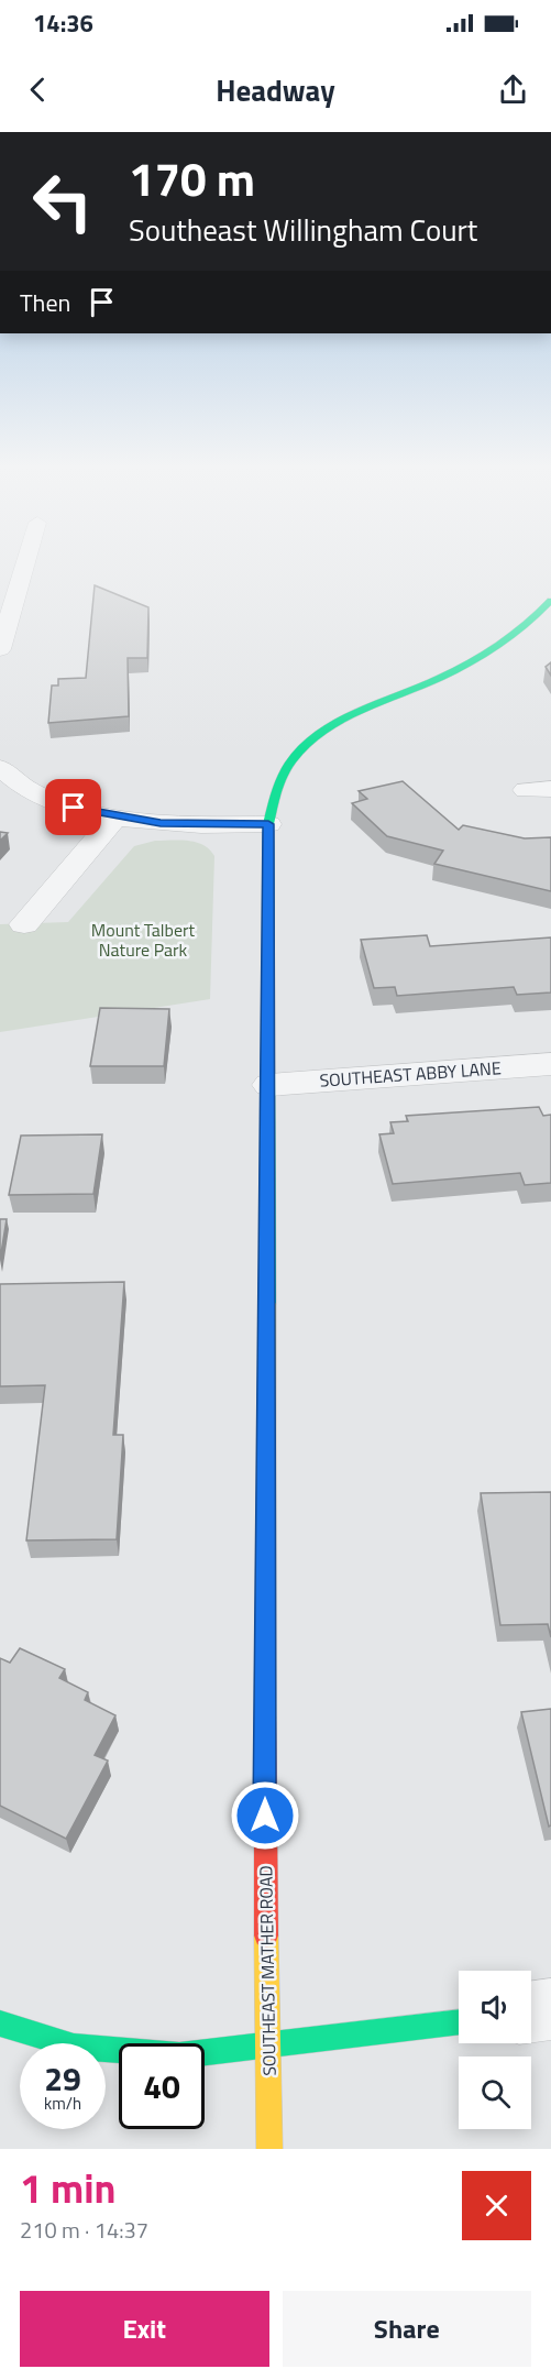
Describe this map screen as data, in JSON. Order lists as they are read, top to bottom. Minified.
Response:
{"streets":{"street":["SOUTHEAST ABBY LANE","SOUTHEAST MATHER ROAD"]},"crossings":[["SOUTHEAST ABBY LANE","SOUTHEAST MATHER ROAD"]],"parks":["Mount Talbert Nature Park"],"page":{"status":"14:36","header":"Headway","turn":["170 m","Southeast Willingham Court"],"then":"Then","speed":"29 km/h","limit":"40","heading":["1 min","210 m · 14:37"],"buttons":["Exit","Share"]}}
